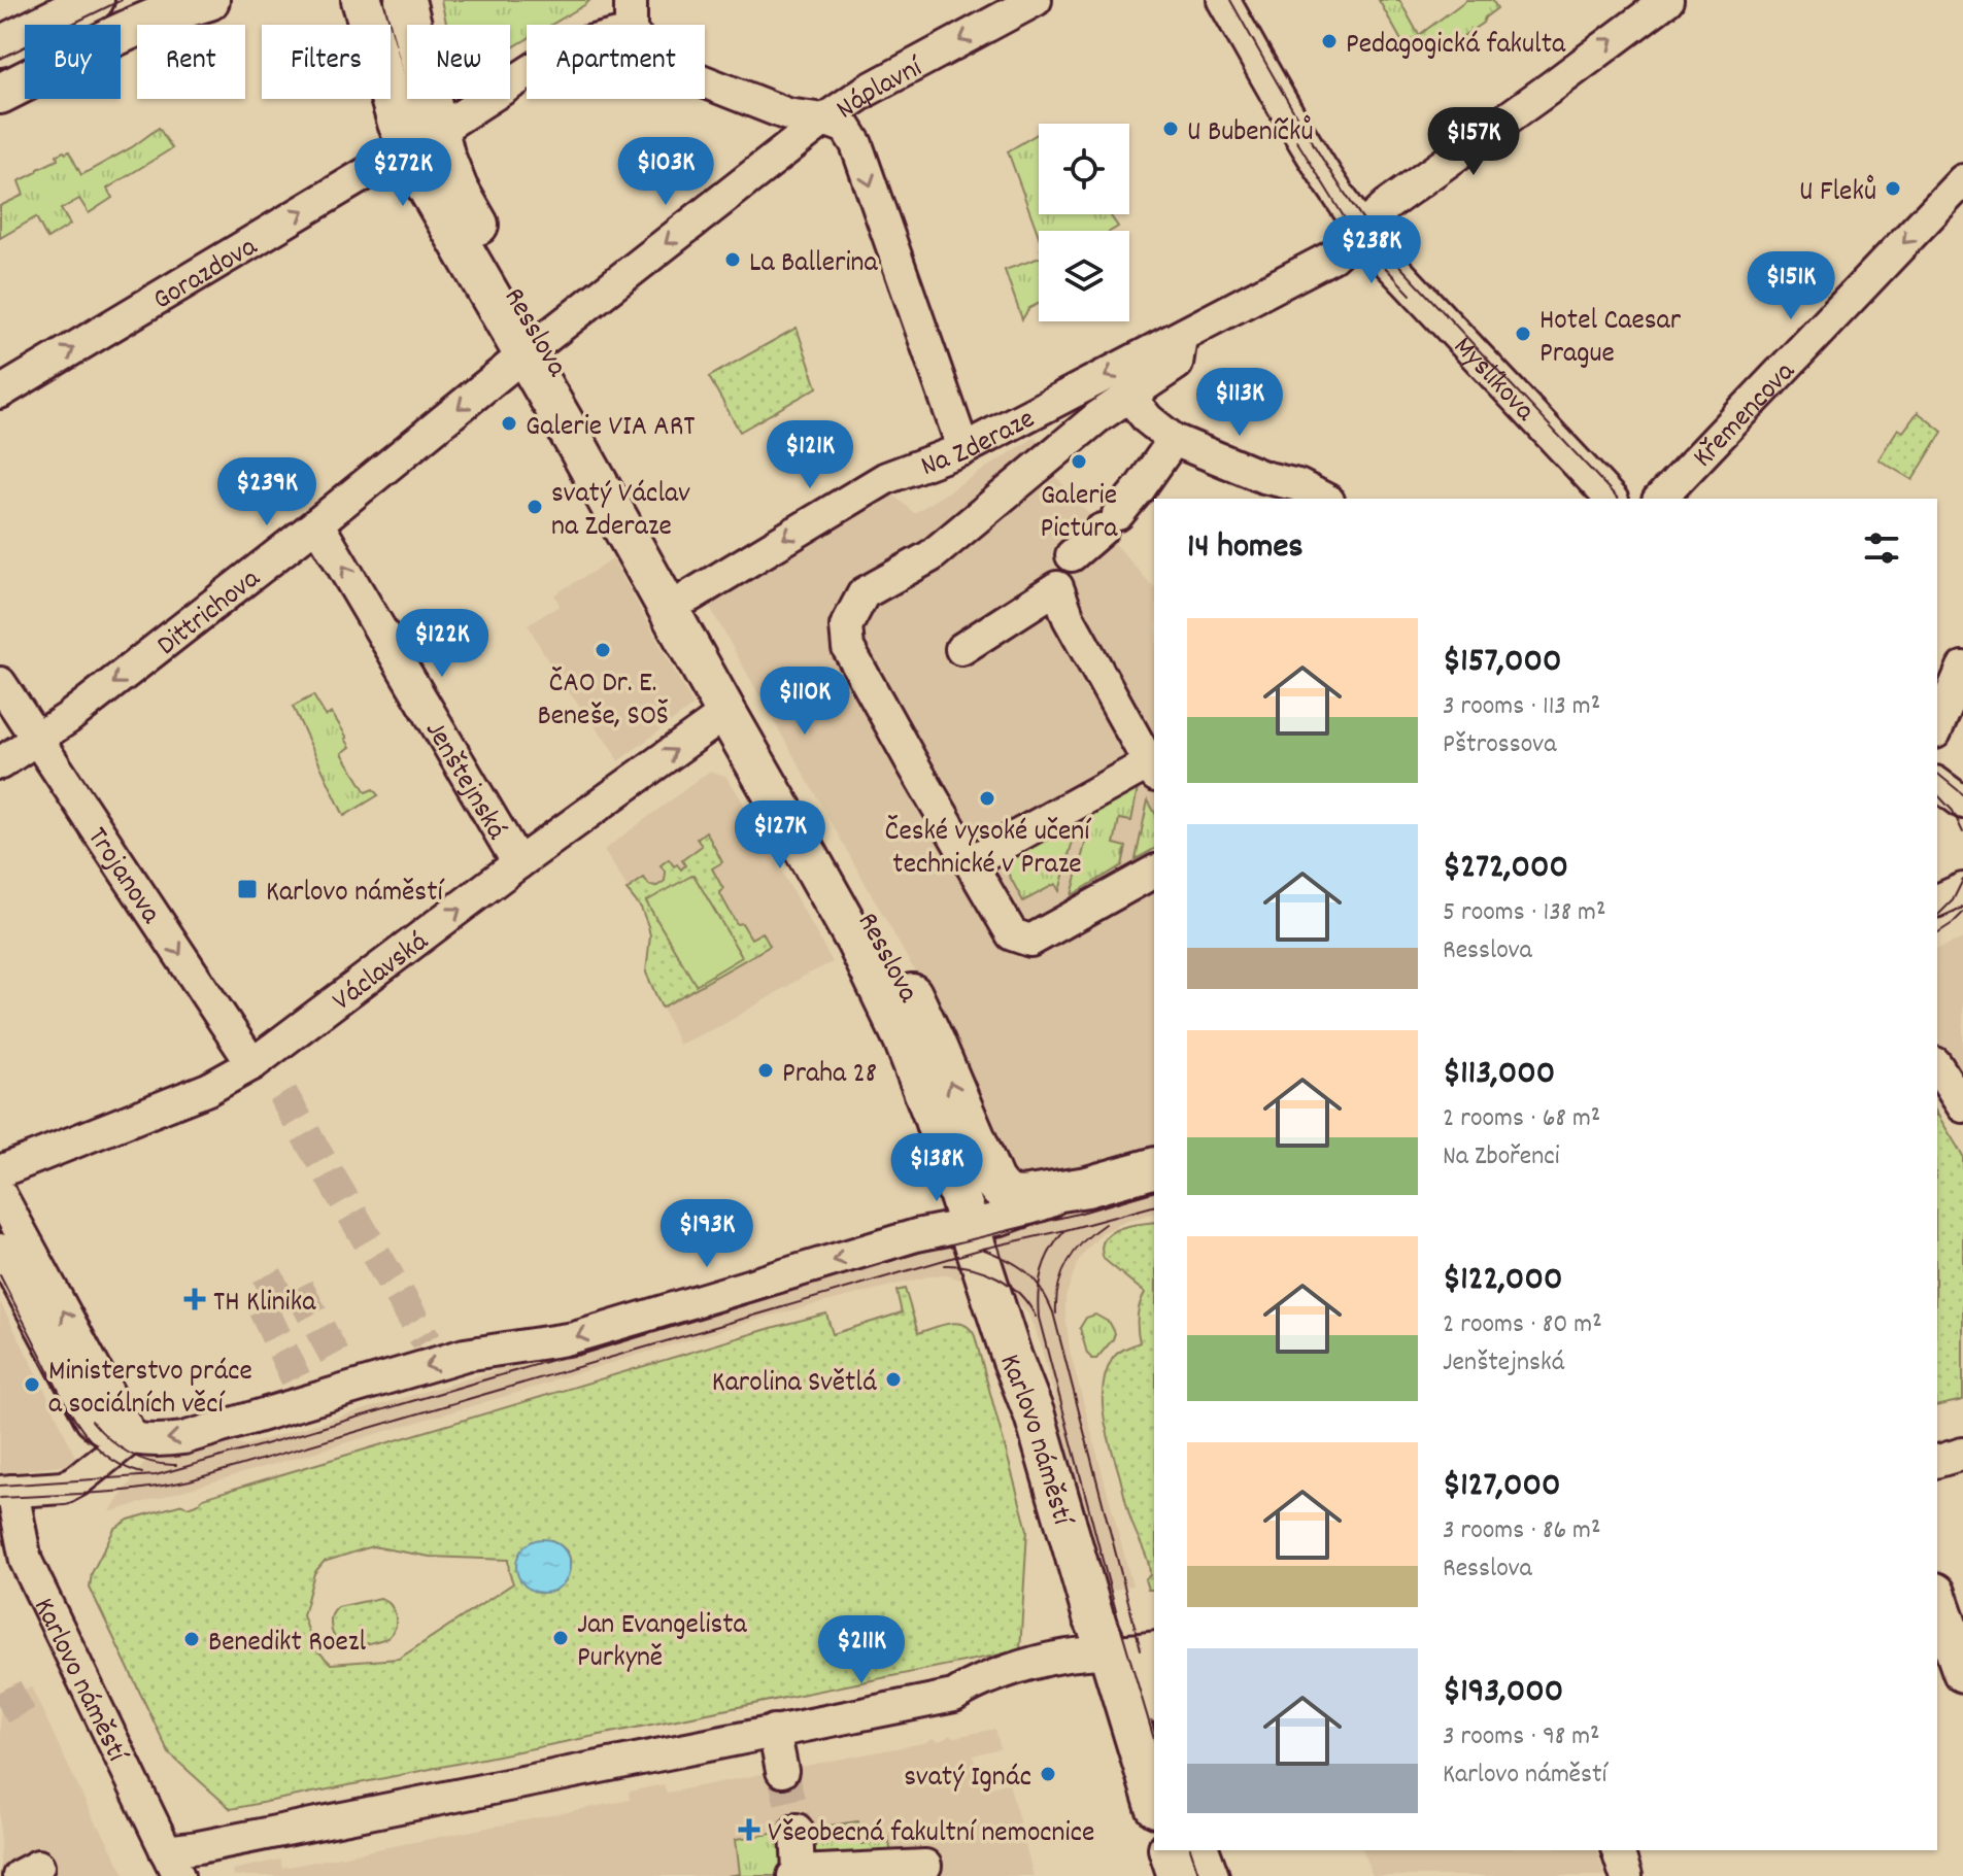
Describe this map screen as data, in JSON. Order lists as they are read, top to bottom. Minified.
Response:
{"streets":{"main road":["Resslova","Karlovo náměstí"],"street":["Náplavní","Gorazdova","Myslíkova","Křemencova","Na Zderaze","Dittrichova","Jenštejnská","Trojanova","Václavská"]},"crossings":[["Náplavní","Dittrichova"],["Gorazdova","Resslova"],["Resslova","Na Zderaze"],["Resslova","Dittrichova"],["Resslova","Václavská"],["Resslova","Karlovo náměstí"],["Myslíkova","Na Zderaze"],["Dittrichova","Jenštejnská"],["Dittrichova","Trojanova"],["Jenštejnská","Václavská"],["Trojanova","Václavská"]],"one_way":["Náplavní","Gorazdova","Křemencova","Dittrichova","Jenštejnská","Trojanova","Václavská"],"places":{"other":["Pedagogická fakulta","U Bubeníčků","U Fleků","La Ballerina","Hotel Caesar Prague","Galerie VIA ART","Galerie Pictura","svatý Václav na Zderaze","ČAO Dr. E. Beneše, SOŠ","České vysoké učení technické v Praze","Praha 28","Karolina Světlá","Ministerstvo práce a sociálních věcí","Jan Evangelista Purkyně","Benedikt Roezl","svatý Ignác"],"transit":["Karlovo náměstí"],"health":["TH Klinika","Všeobecná fakultní nemocnice"]},"page":{"chip":["Buy","Rent","Filters","New","Apartment"],"price":["$157K","$103K","$272K","$238K","$151K","$113K","$121K","$239K","$122K","$110K","$127K","$138K","$193K","$211K"],"heading":"14 homes","list":[{"name":"$157,000","note":"3 rooms · 113 m² · Pštrossova"},{"name":"$272,000","note":"5 rooms · 138 m² · Resslova"},{"name":"$113,000","note":"2 rooms · 68 m² · Na Zbořenci"},{"name":"$122,000","note":"2 rooms · 80 m² · Jenštejnská"},{"name":"$127,000","note":"3 rooms · 86 m² · Resslova"},{"name":"$193,000","note":"3 rooms · 98 m² · Karlovo náměstí"}]}}
